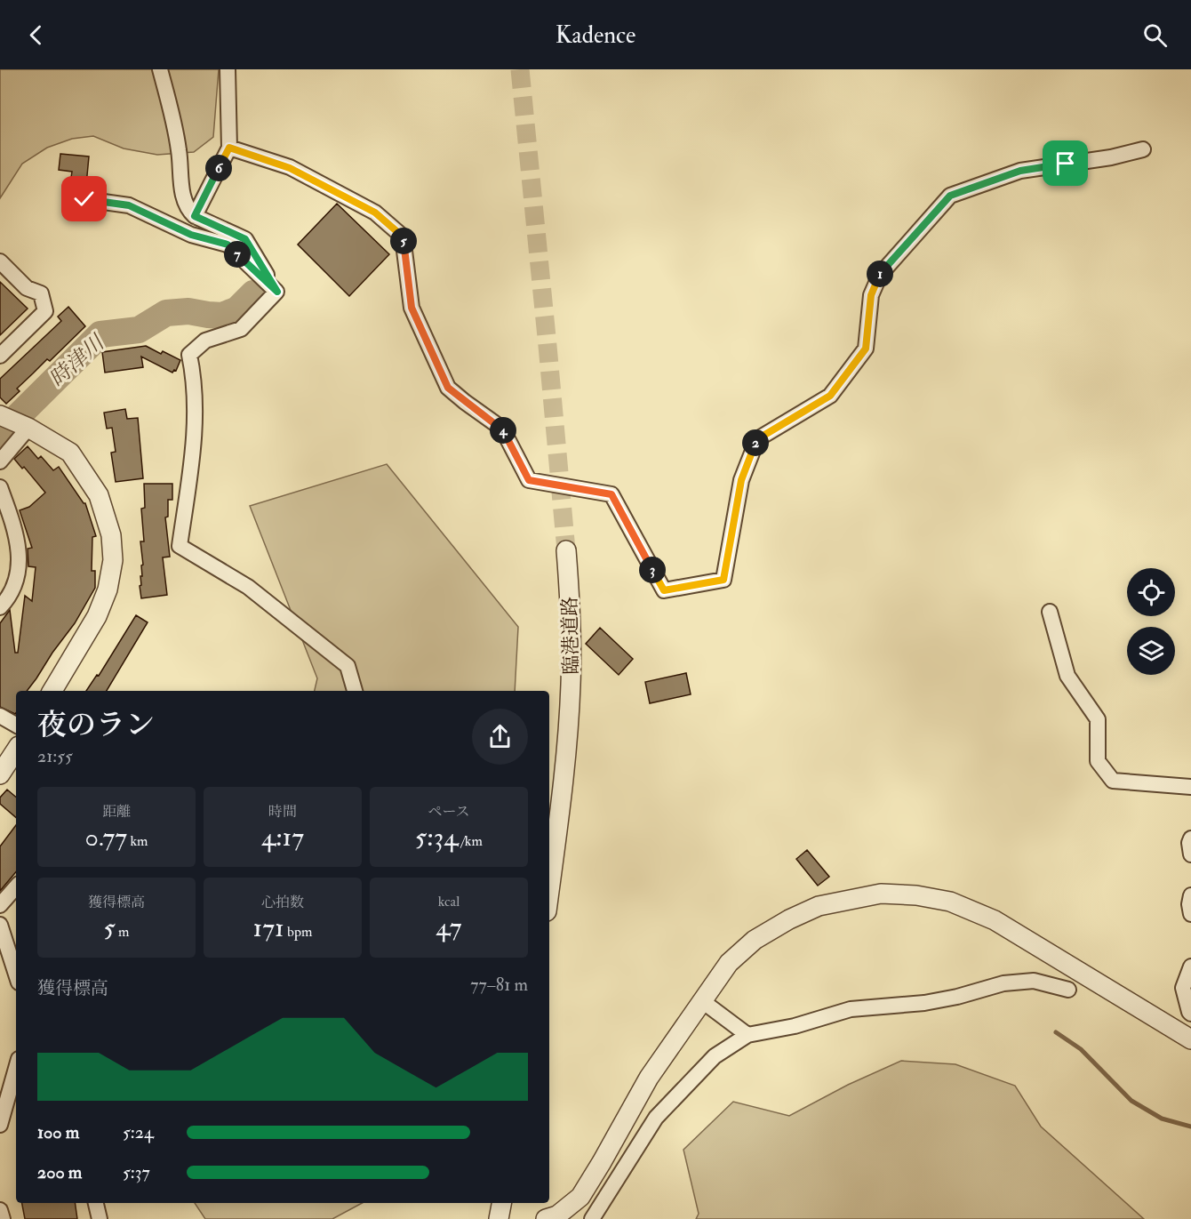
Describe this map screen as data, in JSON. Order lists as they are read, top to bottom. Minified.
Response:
{"streets":{"street":["臨港道路"]},"water":["時津川"],"page":{"header":"Kadence","pins":["6","5","7","1","4","2","3"],"heading":["夜のラン","21:55"],"stats":[["距離","0.77 km"],["時間","4:17"],["ペース","5:34 /km"],["獲得標高","5 m"],["心拍数","171 bpm"],["kcal","47"]],"chart":["獲得標高","77–81 m"],"list":[{"name":"100 m","note":"5:24"},{"name":"200 m","note":"5:37"}]}}
